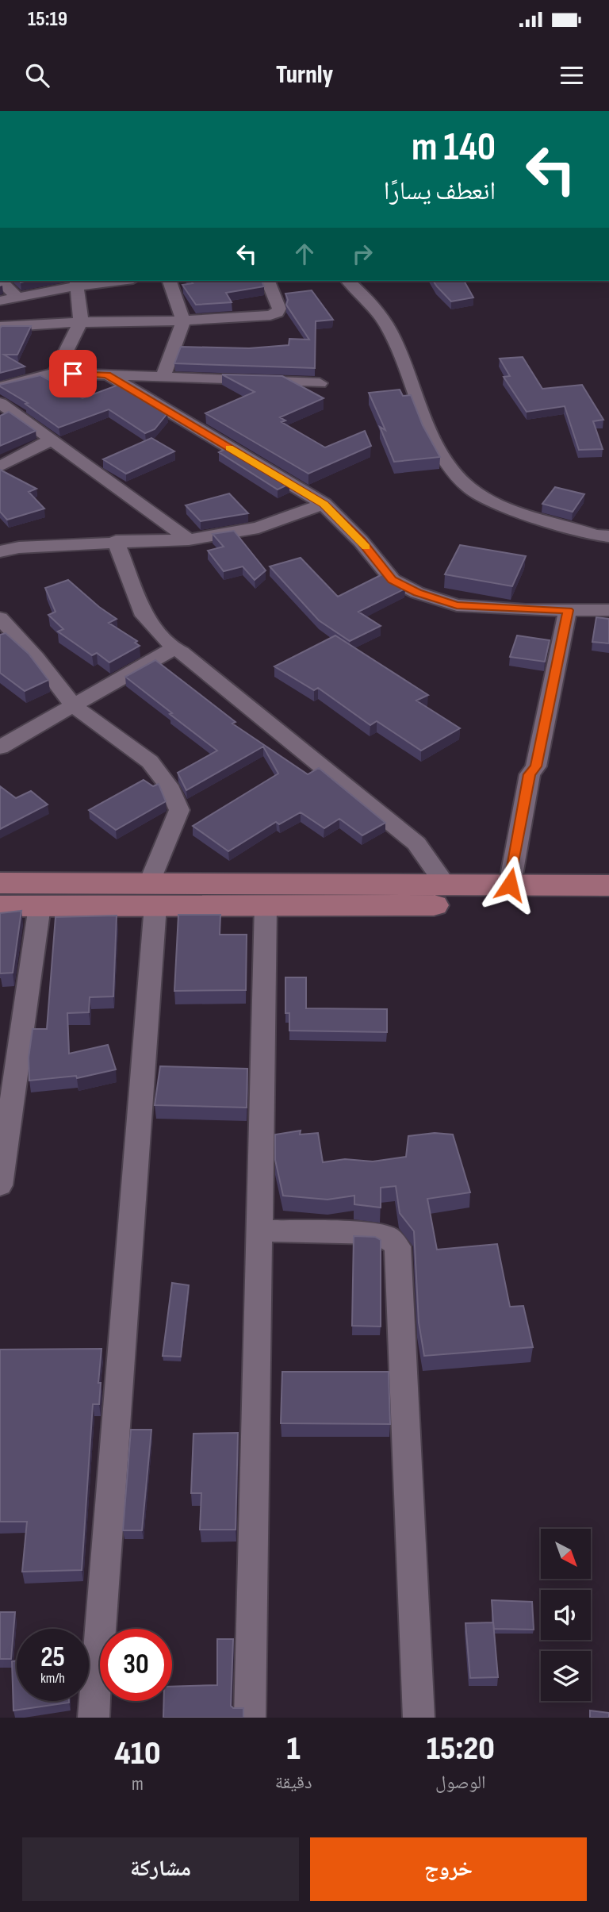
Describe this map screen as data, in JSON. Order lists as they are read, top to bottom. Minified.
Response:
{"north":"bottom right","page":{"status":"15:19","header":"Turnly","turn":["140 m","انعطف يسارًا"],"speed":"25 km/h","limit":"30","eta":["15:20","الوصول","1","دقيقة","410","m"],"buttons":["خروج","مشاركة"]}}
